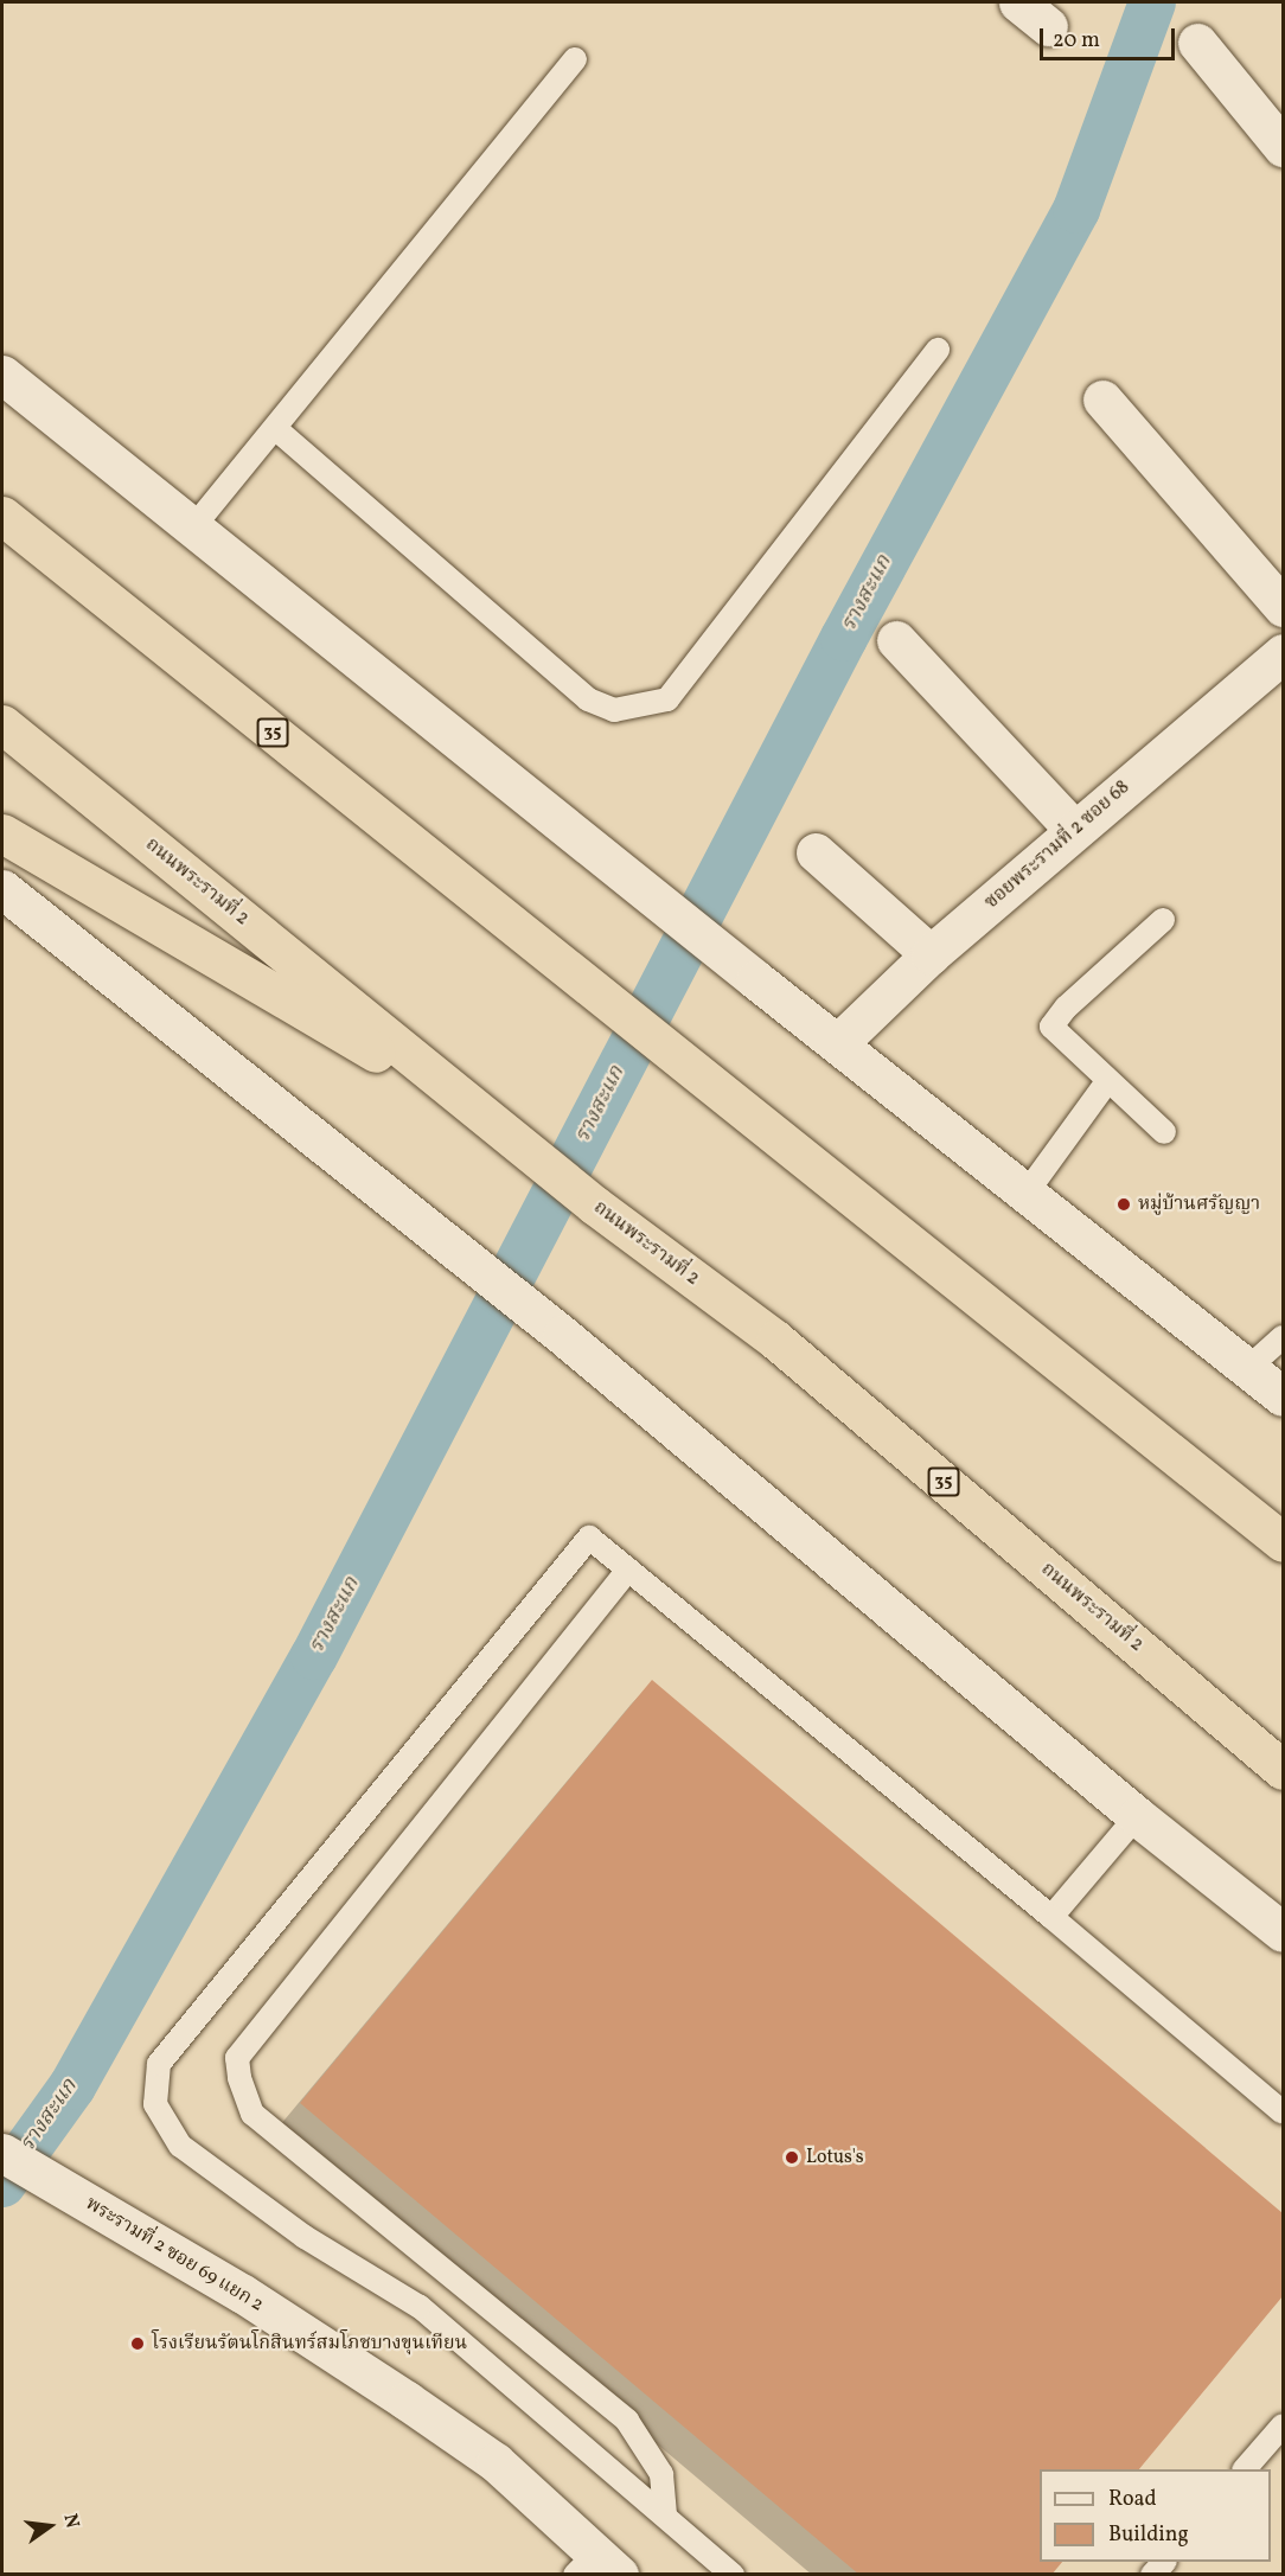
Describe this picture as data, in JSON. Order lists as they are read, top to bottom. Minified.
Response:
{"streets":{"highway":["35","ถนนพระรามที่ 2"],"main road":["ซอยพระรามที่ 2 ซอย 68","พระรามที่ 2 ซอย 69 แยก 2"]},"water":["รางสะแก"],"places":["หมู่บ้านศรัญญา","Lotus's","โรงเรียนรัตนโกสินทร์สมโภชบางขุนเทียน"],"legend":["Road","Building"],"scale_bar":"20 m","north":"right"}
